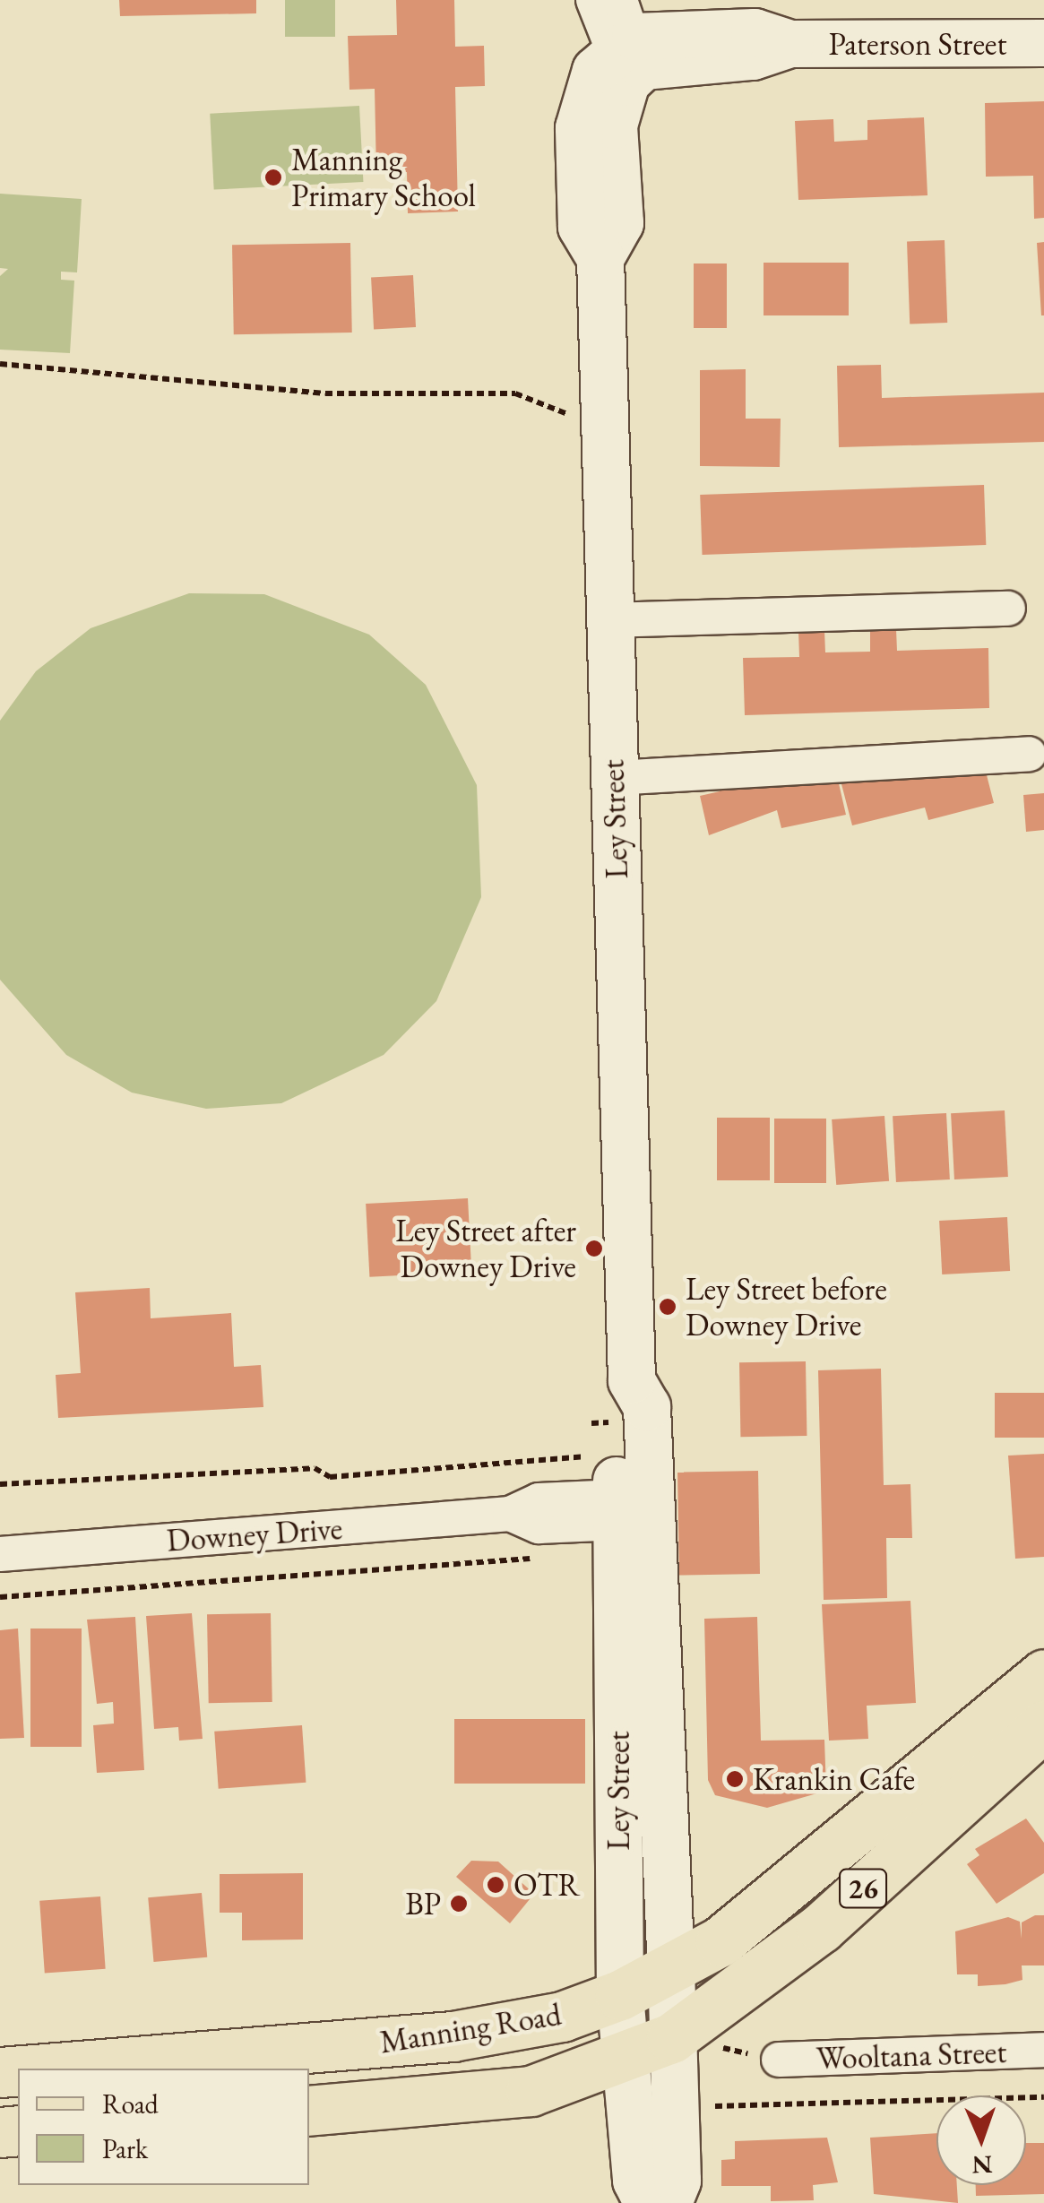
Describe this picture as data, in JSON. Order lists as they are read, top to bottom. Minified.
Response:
{"streets":{"main road":["26","Manning Road"],"street":["Paterson Street","Ley Street","Downey Drive","Wooltana Street"]},"crossings":[["Paterson Street","Ley Street"],["Ley Street","Downey Drive"],["Ley Street","Manning Road"]],"places":["Manning Primary School","Ley Street after Downey Drive","Ley Street before Downey Drive","Krankin Cafe","OTR","BP"],"legend":["Road","Park"],"north":"bottom"}
